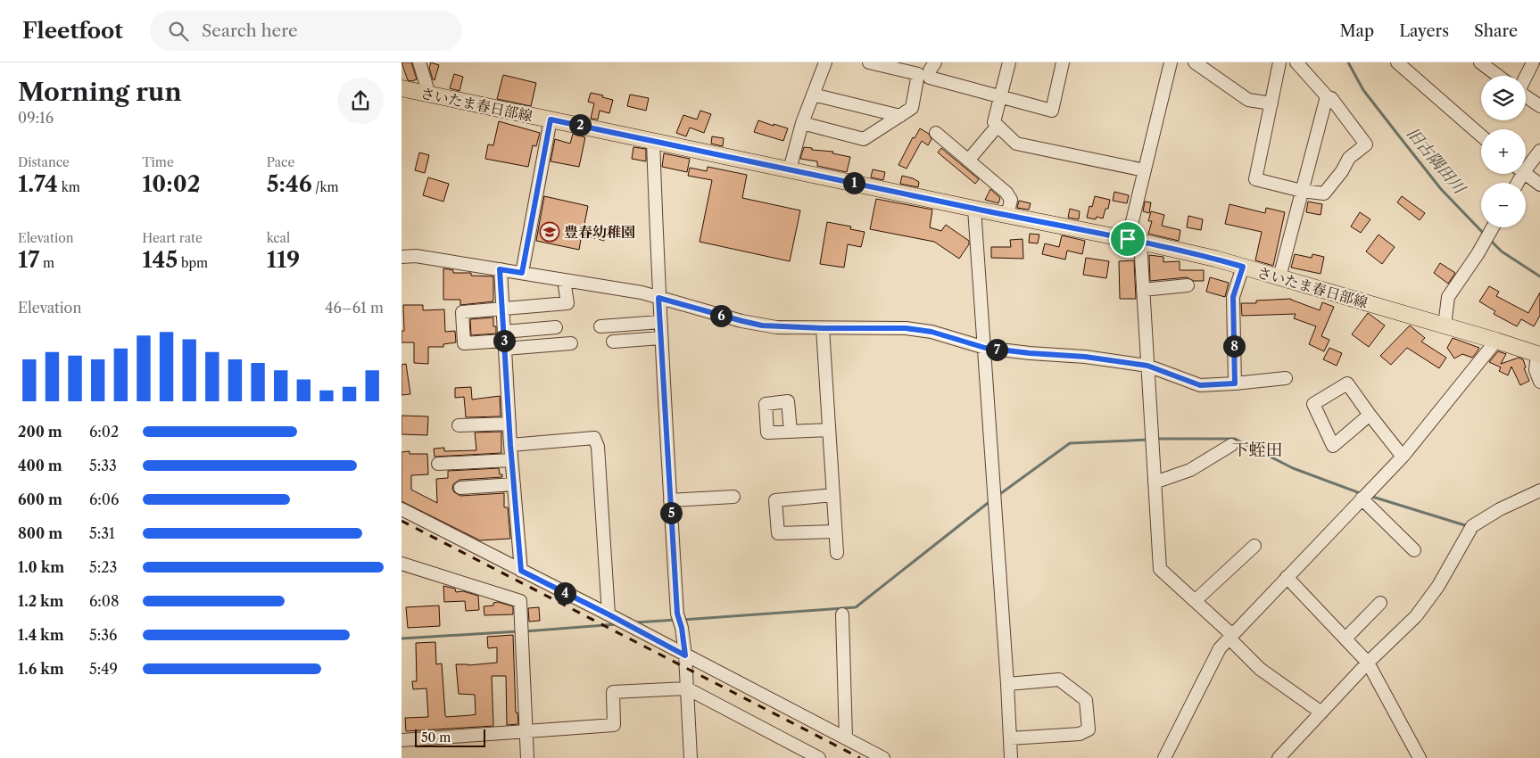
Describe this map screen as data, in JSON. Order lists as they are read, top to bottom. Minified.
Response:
{"streets":{"main road":["さいたま春日部線"]},"districts":["下蛭田"],"water":["旧古隅田川"],"places":{"school or university":["豊春幼稚園"]},"scale_bar":"50 m","page":{"header":"Fleetfoot","search":"Search here","nav":["Map","Layers","Share"],"heading":["Morning run","09:16"],"map_buttons":["+","−"],"pins":["2","1","6","3","8","7","5","4"],"stats":[["Distance","1.74 km"],["Time","10:02"],["Pace","5:46 /km"],["Elevation","17 m"],["Heart rate","145 bpm"],["kcal","119"]],"chart":["Elevation","46–61 m"],"list":[{"name":"200 m","note":"6:02"},{"name":"400 m","note":"5:33"},{"name":"600 m","note":"6:06"},{"name":"800 m","note":"5:31"},{"name":"1.0 km","note":"5:23"},{"name":"1.2 km","note":"6:08"},{"name":"1.4 km","note":"5:36"},{"name":"1.6 km","note":"5:49"}],"scale":"50 m"}}
